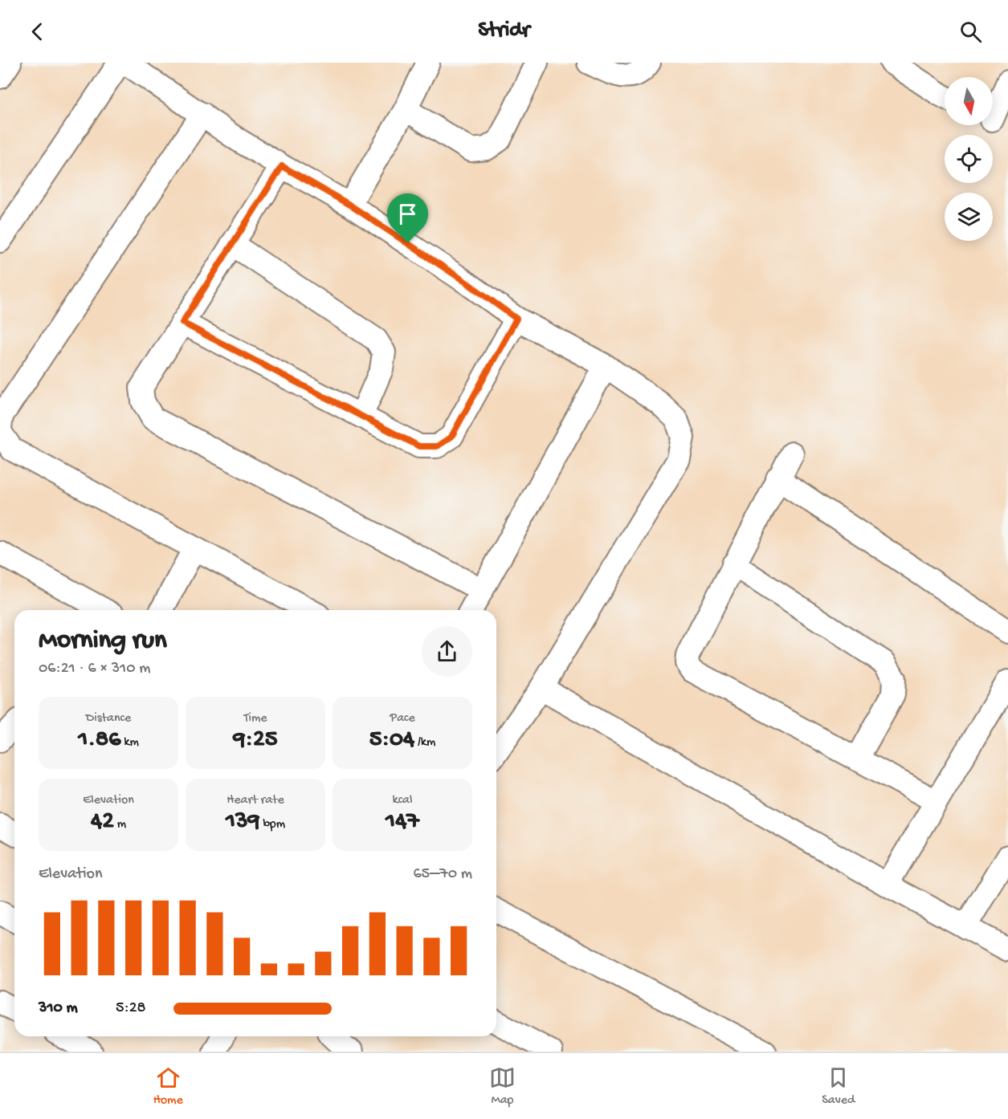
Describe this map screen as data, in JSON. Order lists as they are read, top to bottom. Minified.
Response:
{"north":"bottom","page":{"header":"Stridr","heading":["Morning run","06:21 · 6 × 310 m"],"stats":[["Distance","1.86 km"],["Time","9:25"],["Pace","5:04 /km"],["Elevation","42 m"],["Heart rate","139 bpm"],["kcal","147"]],"chart":["Elevation","65–70 m"],"list":[{"name":"310 m","note":"5:28"}],"tabs":["Home","Map","Saved"]}}
